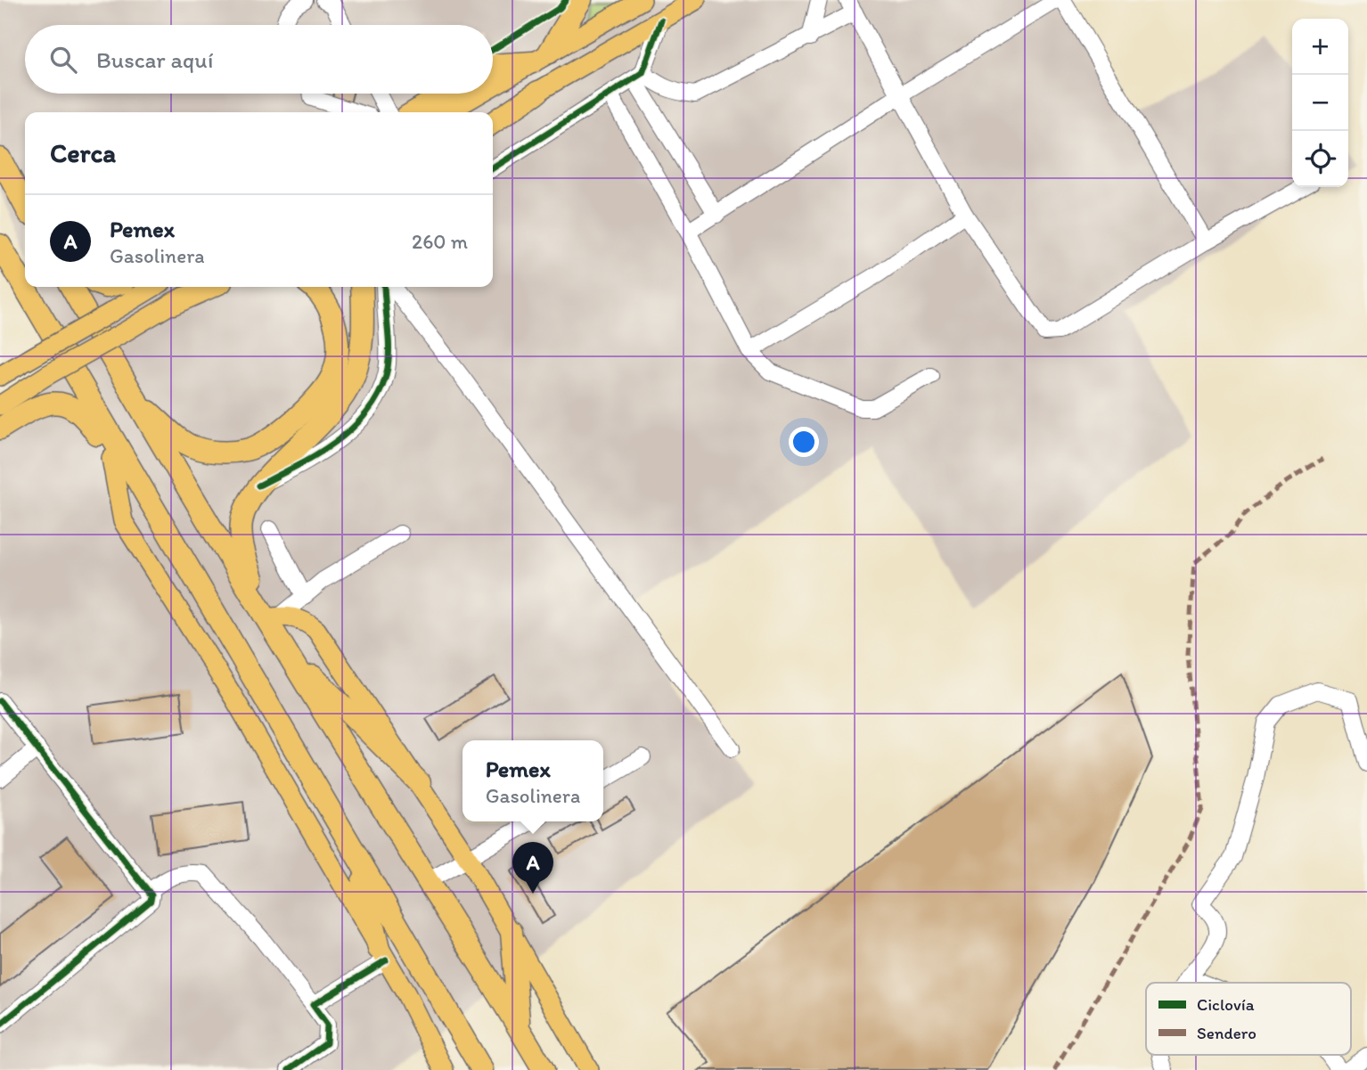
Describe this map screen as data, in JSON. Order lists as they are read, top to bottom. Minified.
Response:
{"legend":["Ciclovía","Sendero"],"page":{"map_buttons":["+","−"],"search":"Buscar aquí","heading":"Cerca","list":[{"mark":"A","name":"Pemex","note":"Gasolinera","value":"260 m"}],"popup":["Pemex","Gasolinera"],"pins":"A"}}
